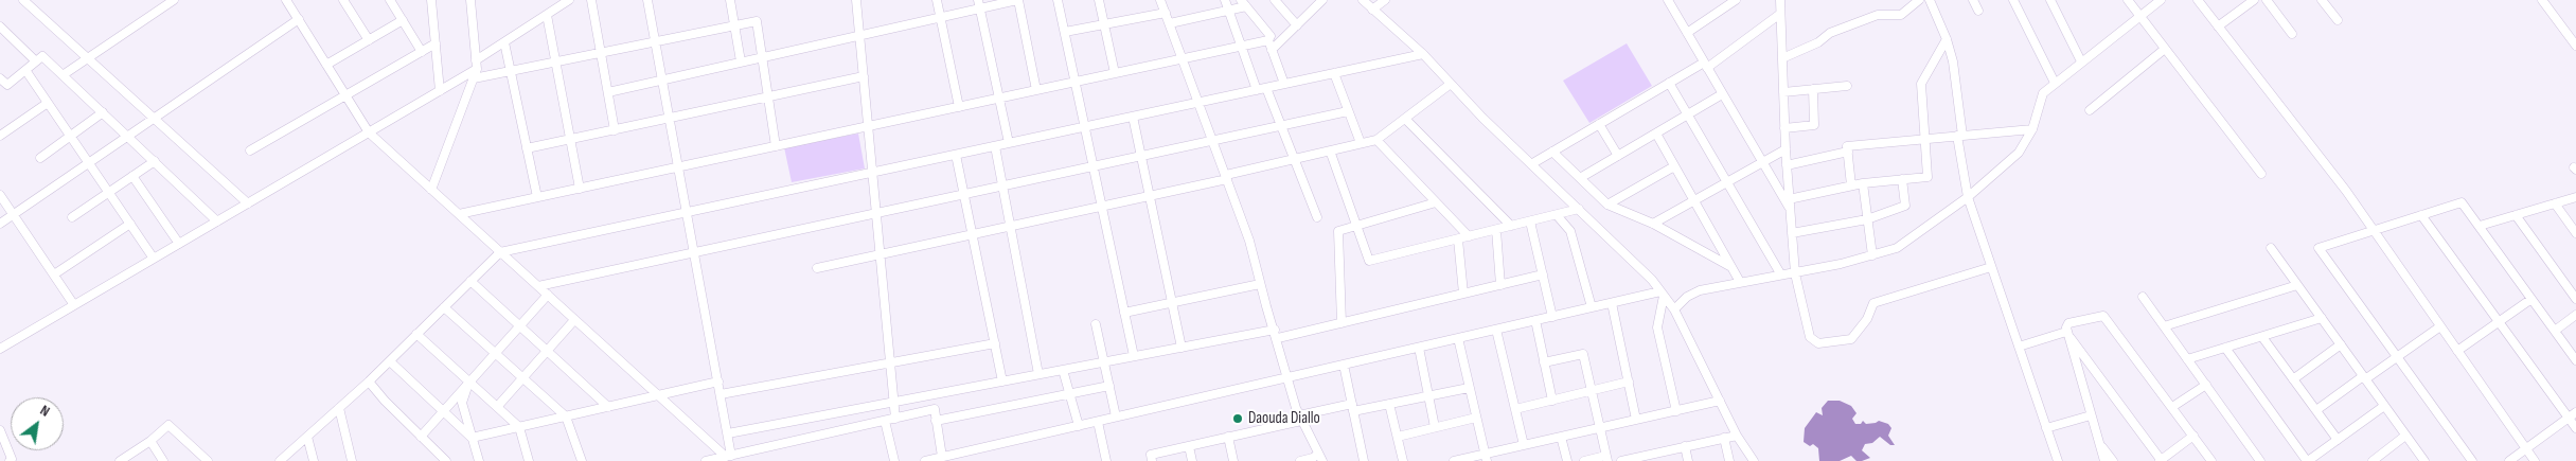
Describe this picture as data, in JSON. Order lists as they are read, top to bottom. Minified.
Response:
{"places":["Daouda Diallo"],"north":"top right"}
